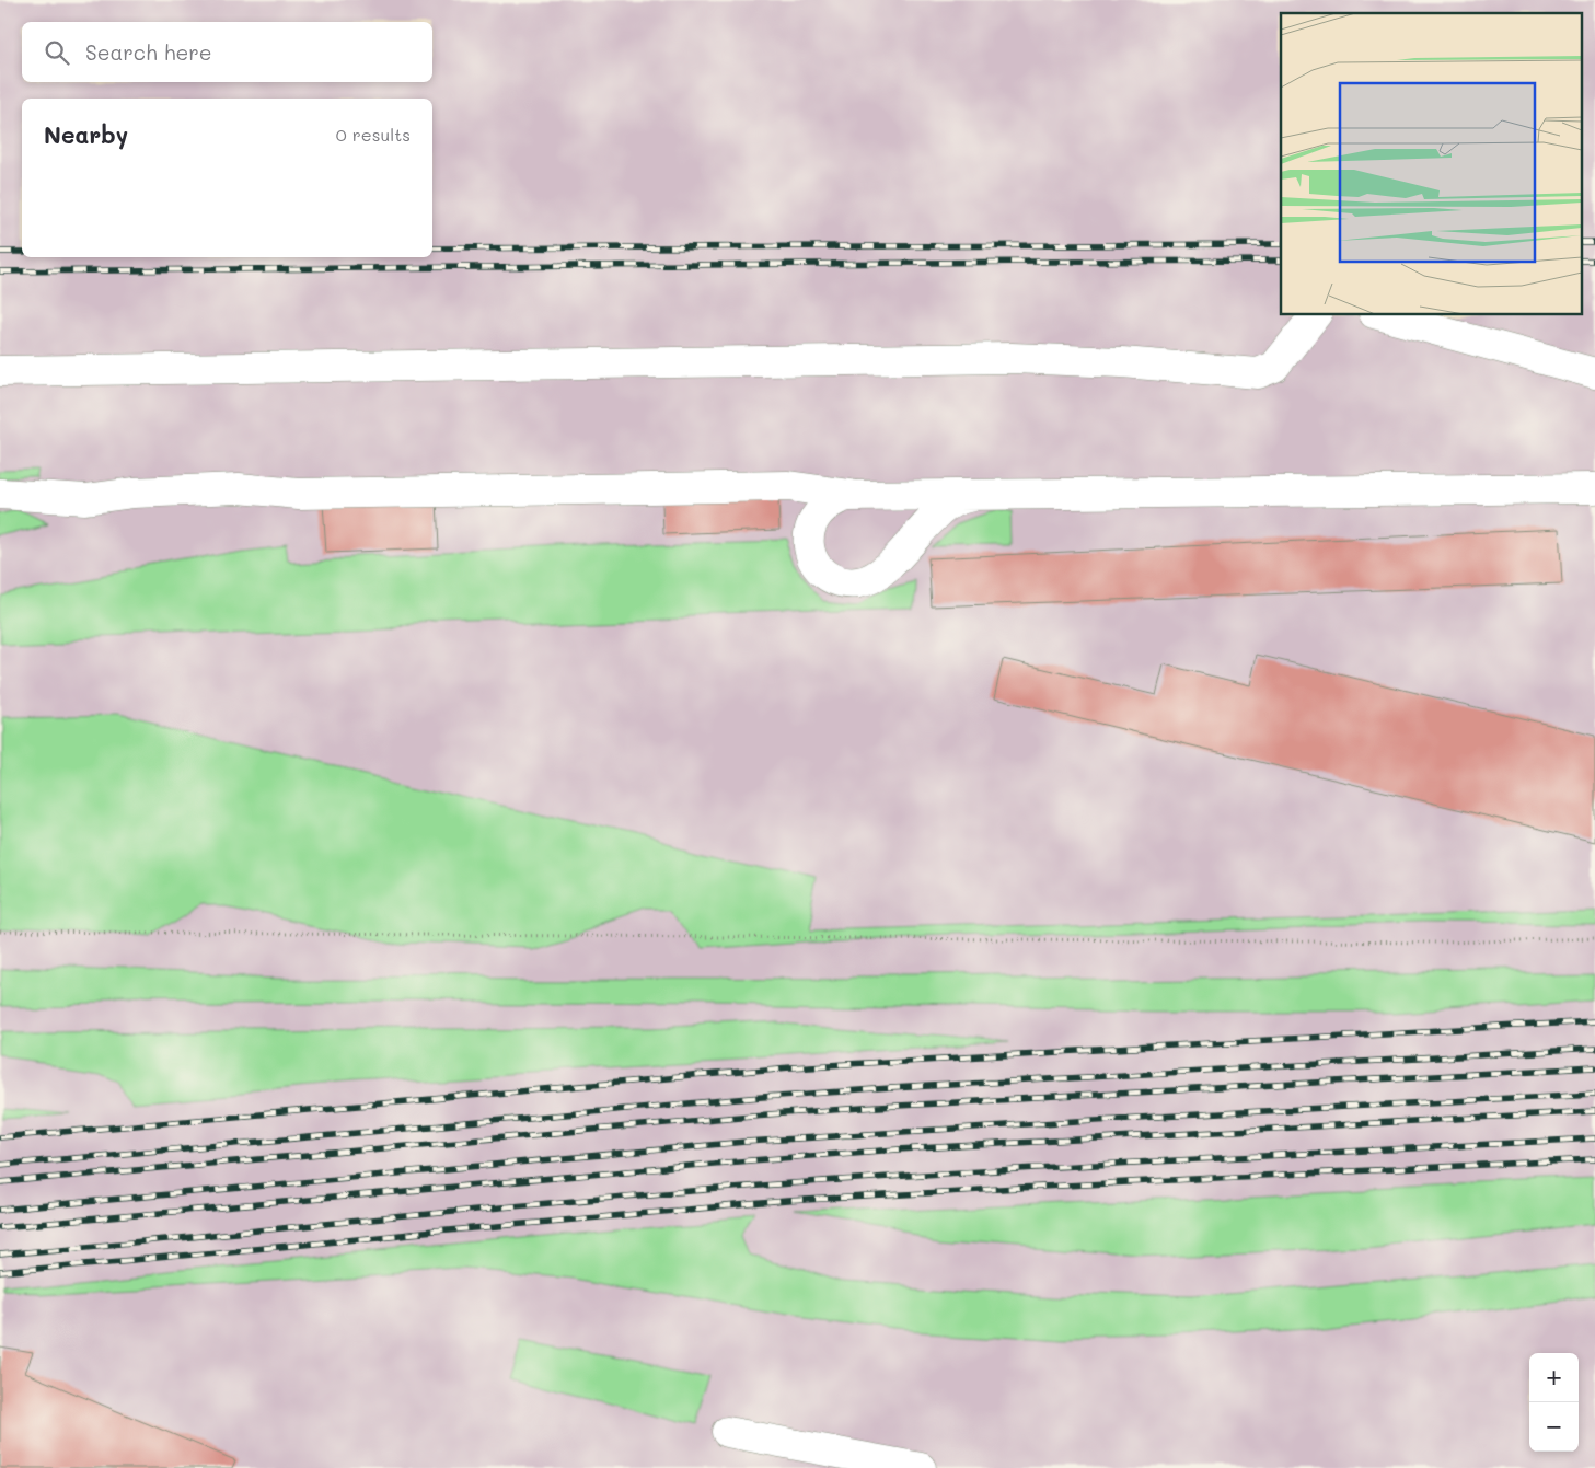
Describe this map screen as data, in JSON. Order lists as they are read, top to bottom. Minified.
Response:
{"page":{"search":"Search here","heading":["Nearby","0 results"],"map_buttons":["+","−"]}}
